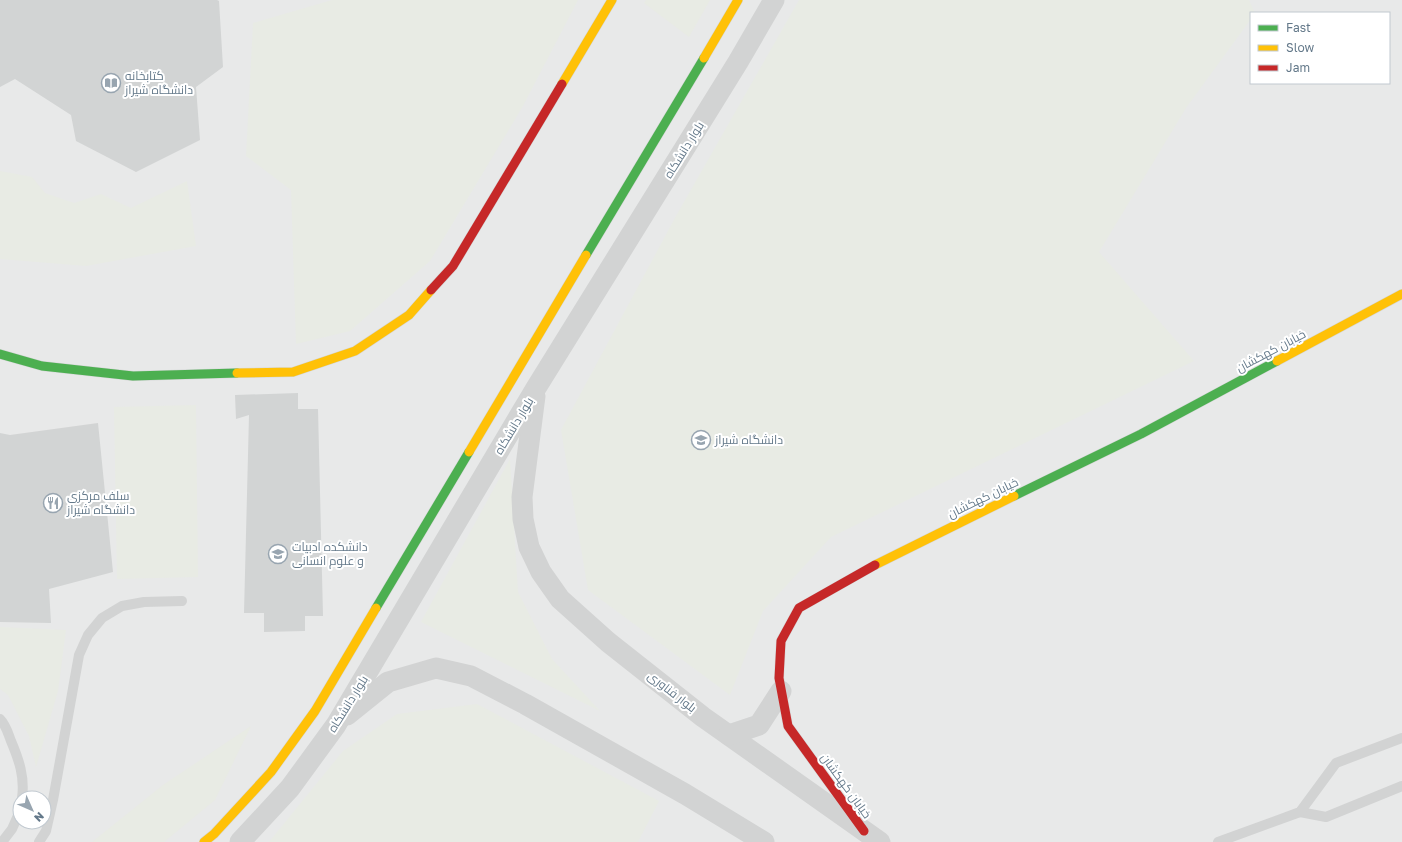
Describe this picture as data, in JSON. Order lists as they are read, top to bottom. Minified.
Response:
{"streets":{"street":["بلوار دانشکاه","خیابان کهکشان","بلوار فناوری"]},"crossings":[["بلوار دانشکاه","بلوار فناوری"],["خیابان کهکشان","بلوار فناوری"]],"places":{"library":["کتابخانه دانشگاه شیراز"],"school or university":["دانشگاه شیراز","دانشکده ادبیات و علوم انسانی"],"restaurant":["سلف مرکزى دانشگاه شیراز"]},"legend":["Fast","Slow","Jam"],"north":"bottom right"}
